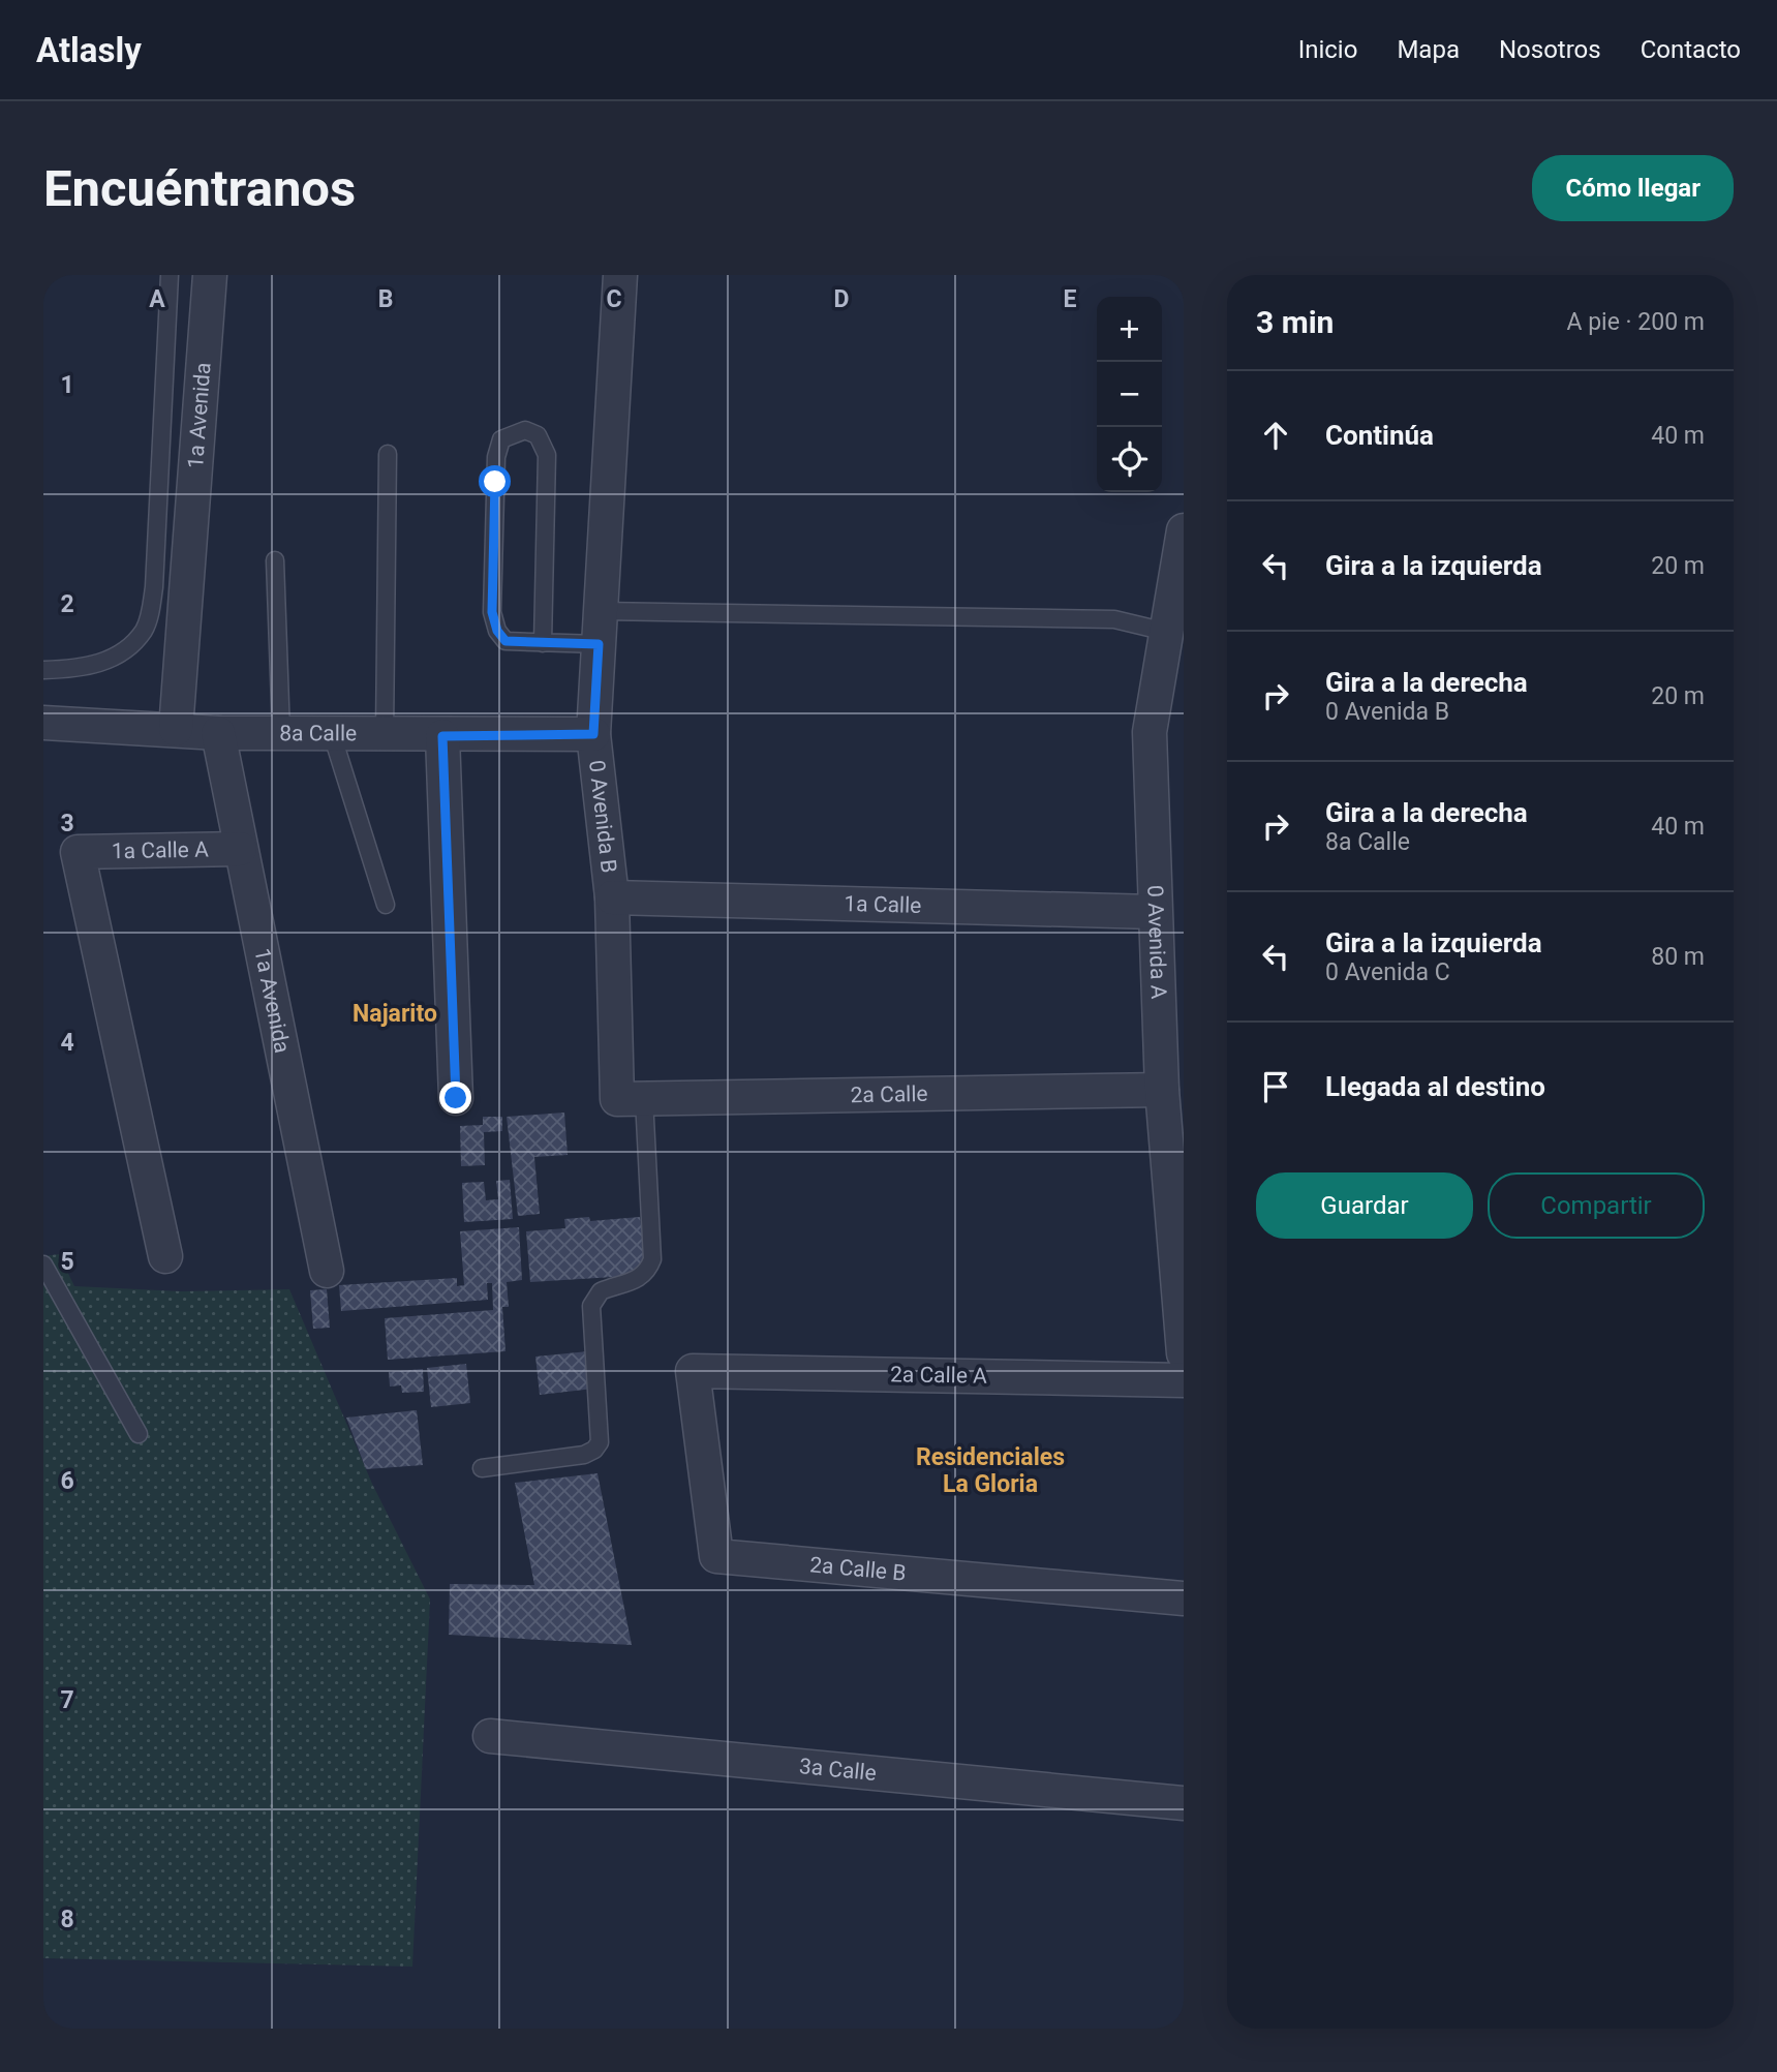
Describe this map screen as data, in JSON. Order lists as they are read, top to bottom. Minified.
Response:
{"streets":{"street":["1a Avenida","8a Calle","0 Avenida B","1a Calle A","1a Calle","0 Avenida A","2a Calle","2a Calle A","2a Calle B","3a Calle"]},"crossings":[["1a Avenida","8a Calle"],["1a Avenida","1a Calle A"],["8a Calle","0 Avenida B"],["0 Avenida B","1a Calle"],["0 Avenida B","2a Calle"],["1a Calle","0 Avenida A"],["0 Avenida A","2a Calle"],["2a Calle A","2a Calle B"]],"districts":["Najarito","Residenciales La Gloria"],"page":{"header":"Atlasly","nav":["Inicio","Mapa","Nosotros","Contacto"],"buttons":["Cómo llegar",["Guardar","Compartir"]],"title":"Encuéntranos","heading":["3 min","A pie · 200 m"],"map_buttons":["+","−"],"list":[["Continúa","40 m"],["Gira a la izquierda","20 m"],["Gira a la derecha","0 Avenida B","20 m"],["Gira a la derecha","8a Calle","40 m"],["Gira a la izquierda","0 Avenida C","80 m"],"Llegada al destino"]},"grid":{"columns":["A","B","C","D","E"],"rows":["1","2","3","4","5","6","7","8"]}}
